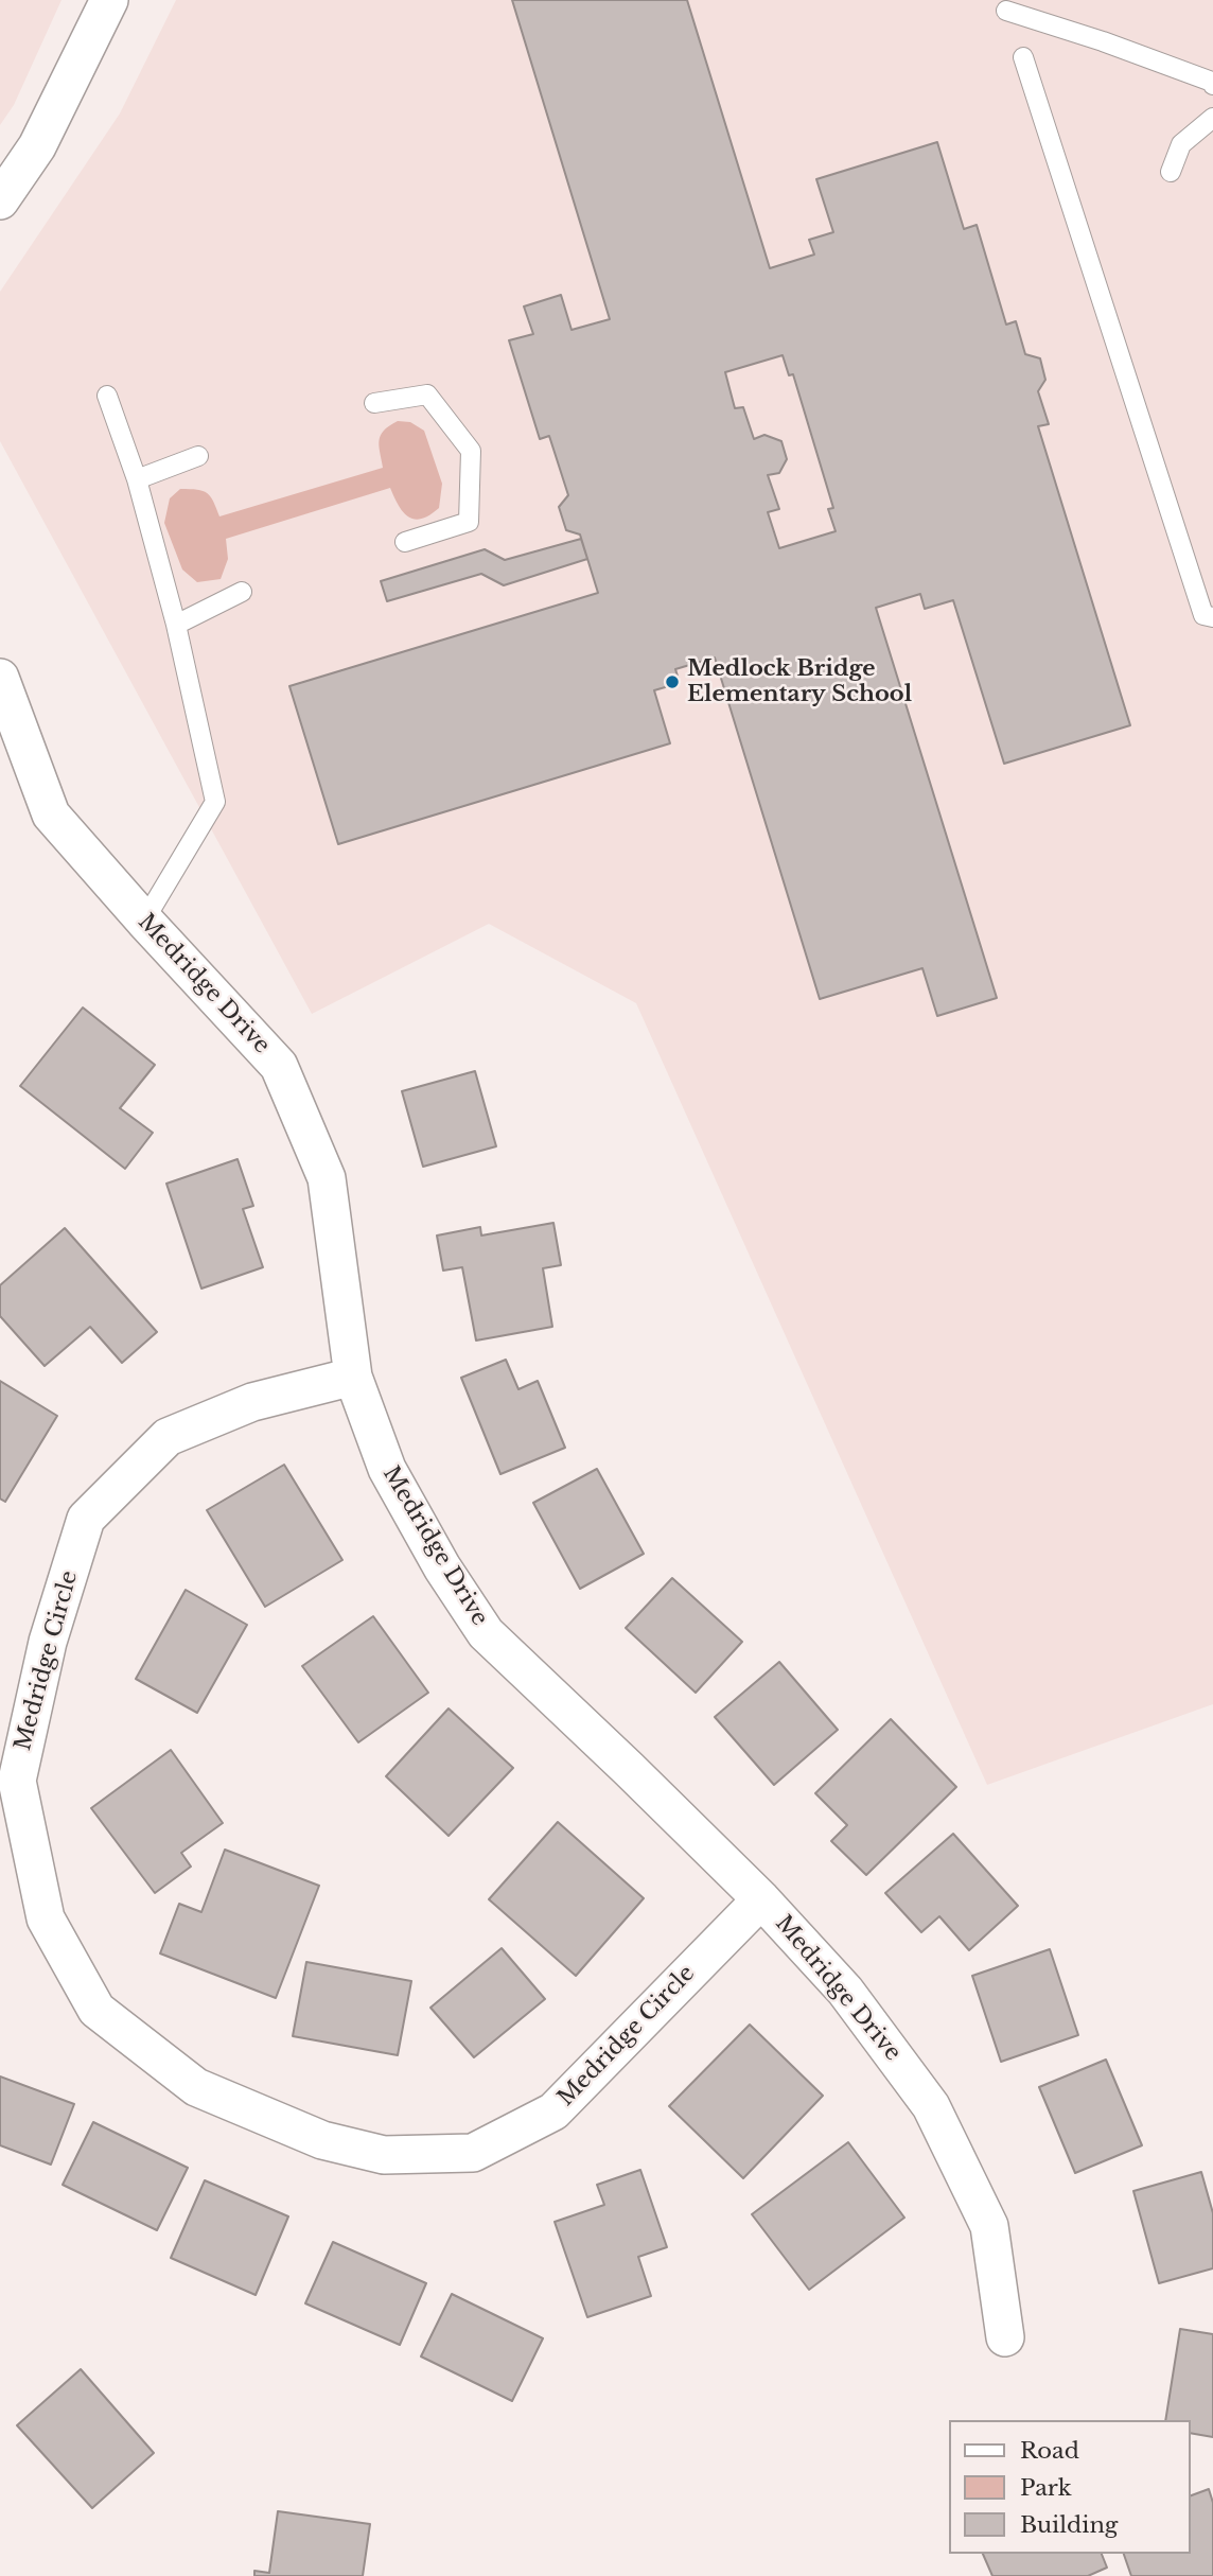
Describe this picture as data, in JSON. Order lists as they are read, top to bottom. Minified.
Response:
{"streets":{"street":["Medridge Drive","Medridge Circle"]},"crossings":[["Medridge Drive","Medridge Circle"]],"places":["Medlock Bridge Elementary School"],"legend":["Road","Park","Building"]}
